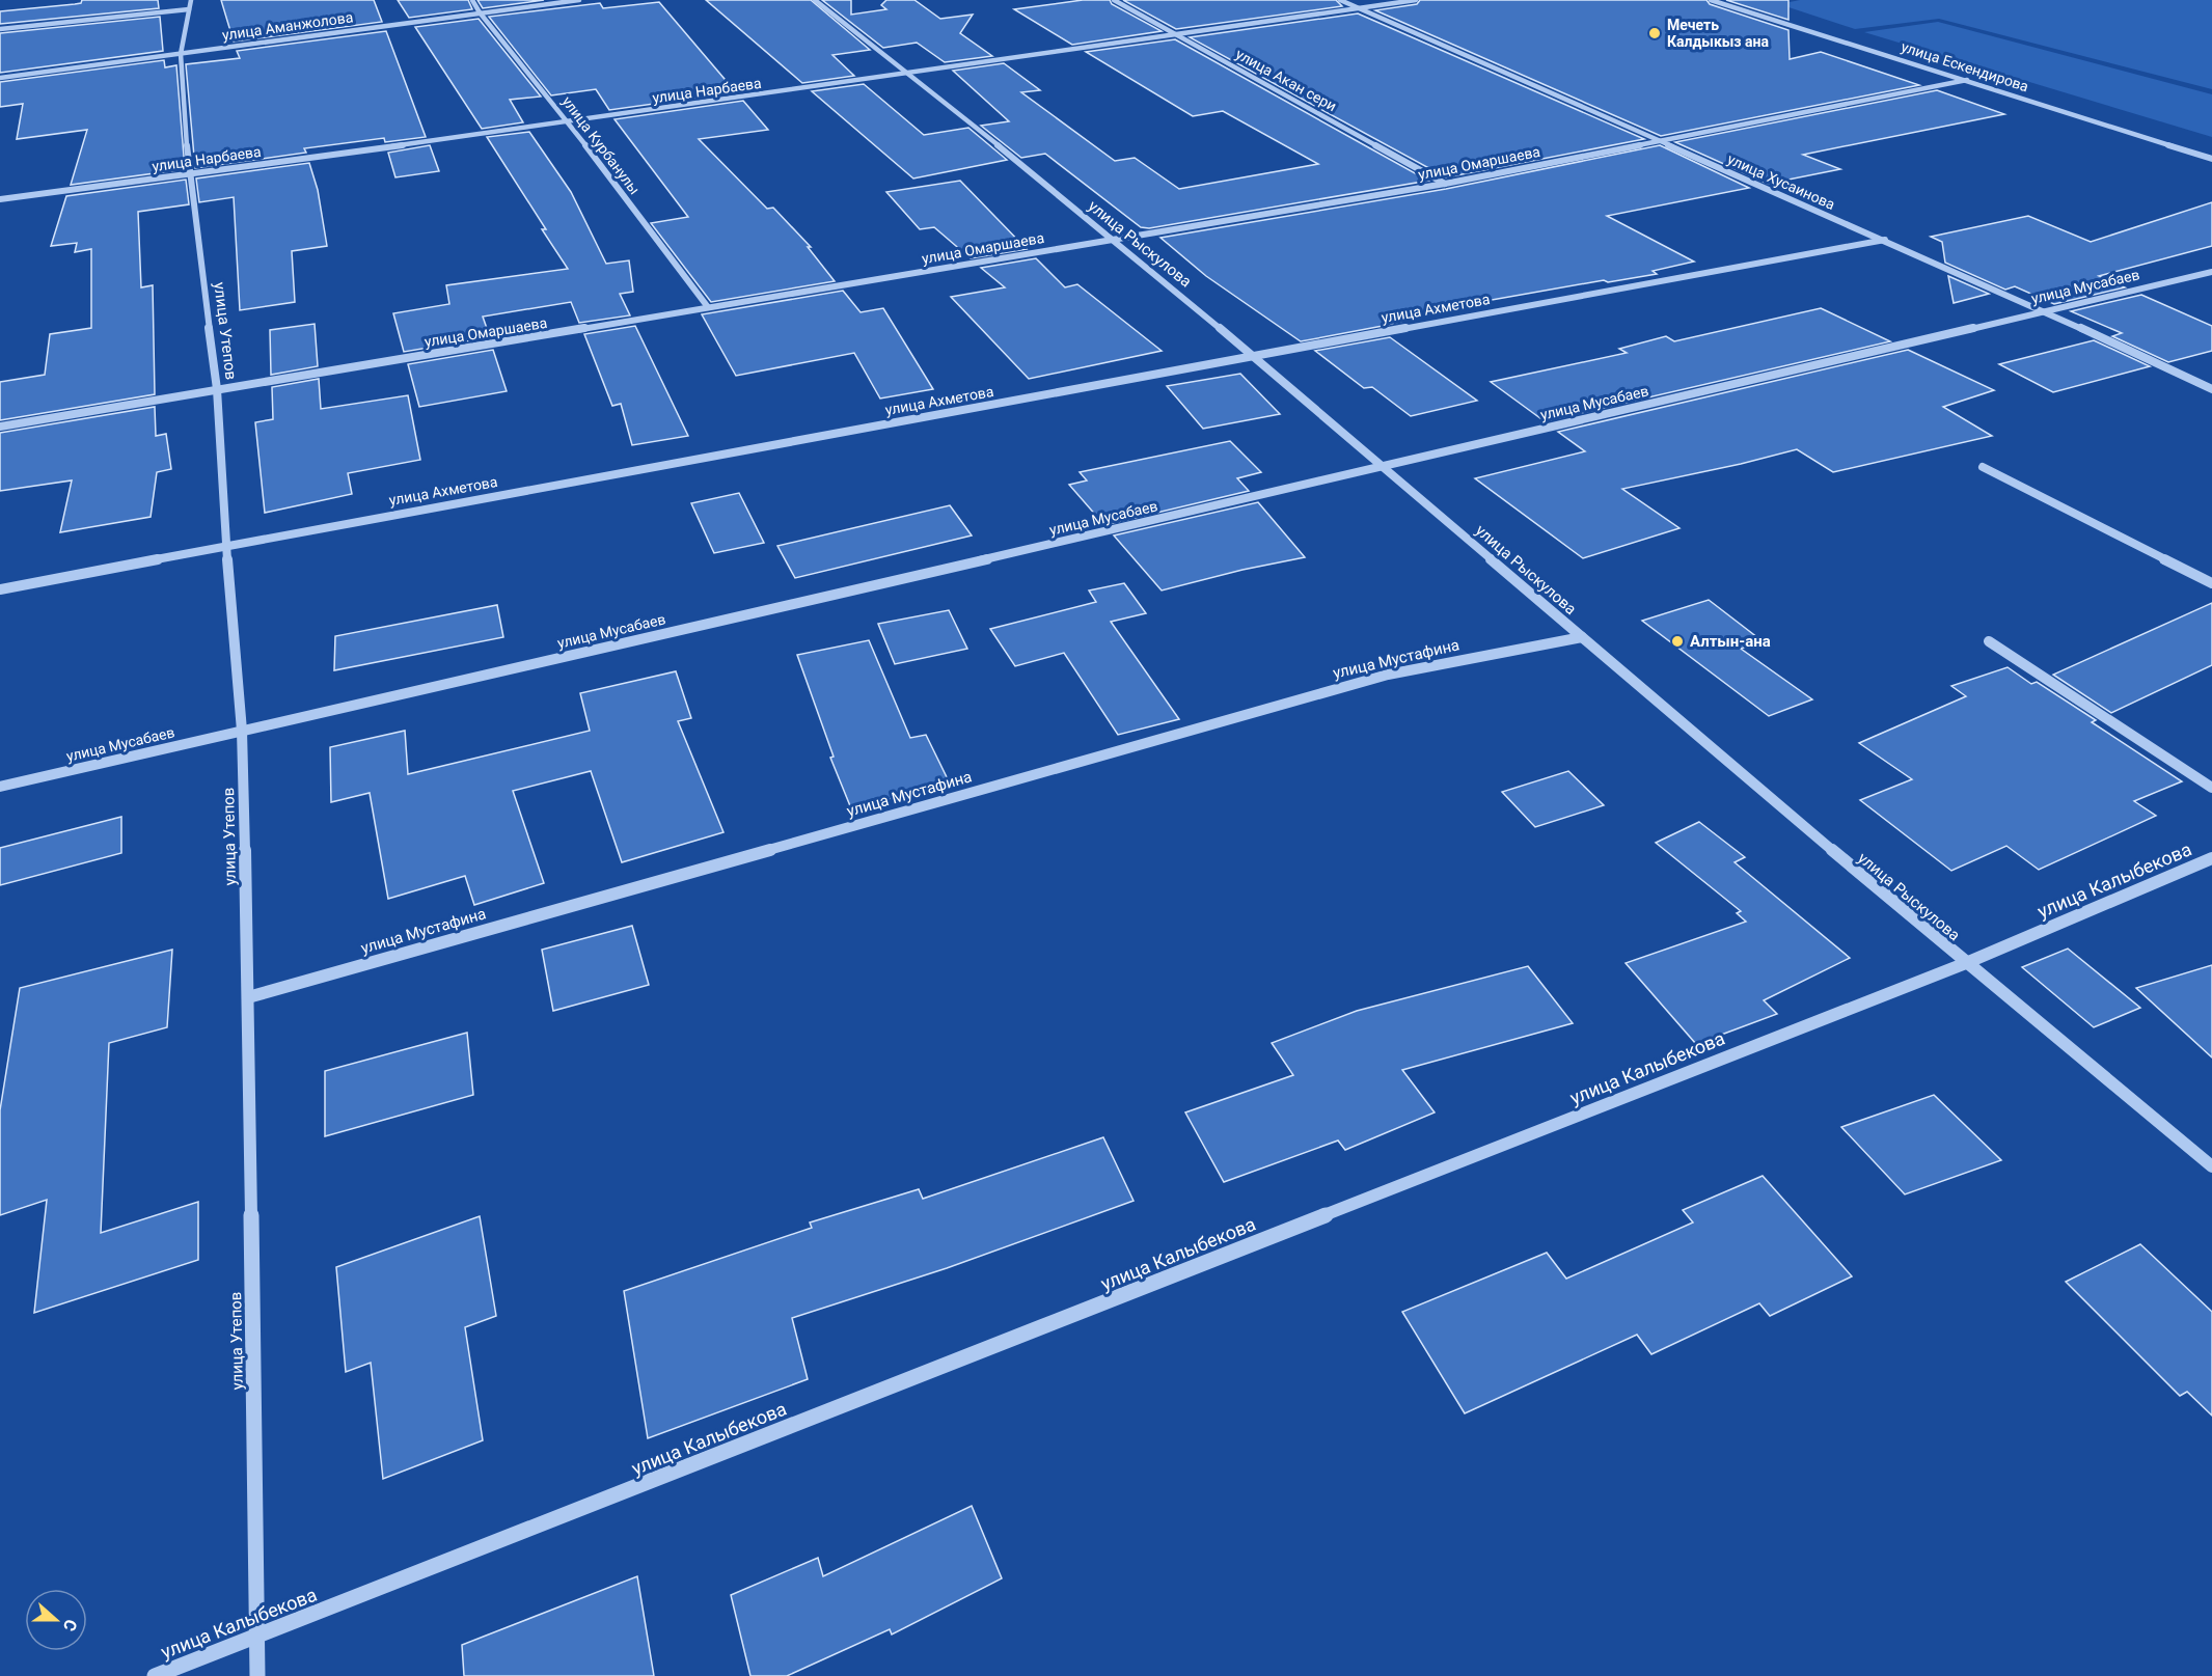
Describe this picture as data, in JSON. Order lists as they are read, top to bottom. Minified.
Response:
{"streets":{"street":["улица Аманжолова","улица Ескендирова","улица Акан сери","улица Нарбаева","улица Курбанулы","улица Омаршаева","улица Хусаинова","улица Рыскулова","улица Мусабаев","улица Ахметова","улица Утепов","улица Мустафина","улица Калыбекова"]},"crossings":[["улица Аманжолова","улица Курбанулы"],["улица Аманжолова","улица Утепов"],["улица Ескендирова","улица Омаршаева"],["улица Акан сери","улица Нарбаева"],["улица Акан сери","улица Омаршаева"],["улица Нарбаева","улица Курбанулы"],["улица Нарбаева","улица Хусаинова"],["улица Нарбаева","улица Рыскулова"],["улица Нарбаева","улица Утепов"],["улица Курбанулы","улица Омаршаева"],["улица Омаршаева","улица Хусаинова"],["улица Омаршаева","улица Рыскулова"],["улица Омаршаева","улица Утепов"],["улица Хусаинова","улица Мусабаев"],["улица Хусаинова","улица Ахметова"],["улица Рыскулова","улица Мусабаев"],["улица Рыскулова","улица Ахметова"],["улица Рыскулова","улица Мустафина"],["улица Рыскулова","улица Калыбекова"],["улица Мусабаев","улица Утепов"],["улица Ахметова","улица Утепов"],["улица Утепов","улица Мустафина"],["улица Утепов","улица Калыбекова"]],"places":["Мечеть Калдыкыз ана","Алтын-ана"],"north":"right"}
